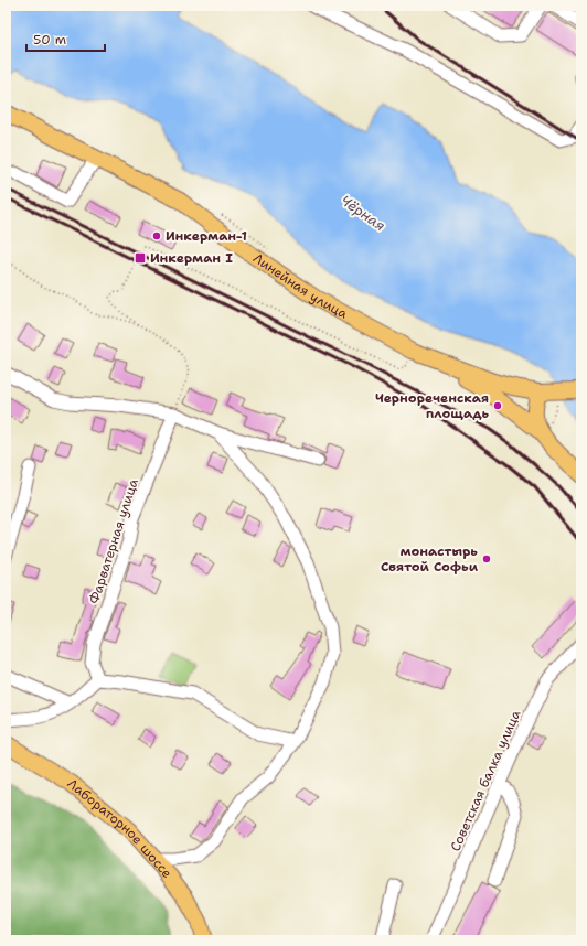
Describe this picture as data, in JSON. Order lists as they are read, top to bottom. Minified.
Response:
{"streets":{"main road":["Линейная улица","Лабораторное шоссе"],"street":["Фарватерная улица","Советская балка улица"]},"water":["Чёрная"],"places":{"other":["Инкерман-1","Чернореченская площадь","монастырь Святой Софьи"],"transit":["Инкерман I"]},"scale_bar":"50 m"}
